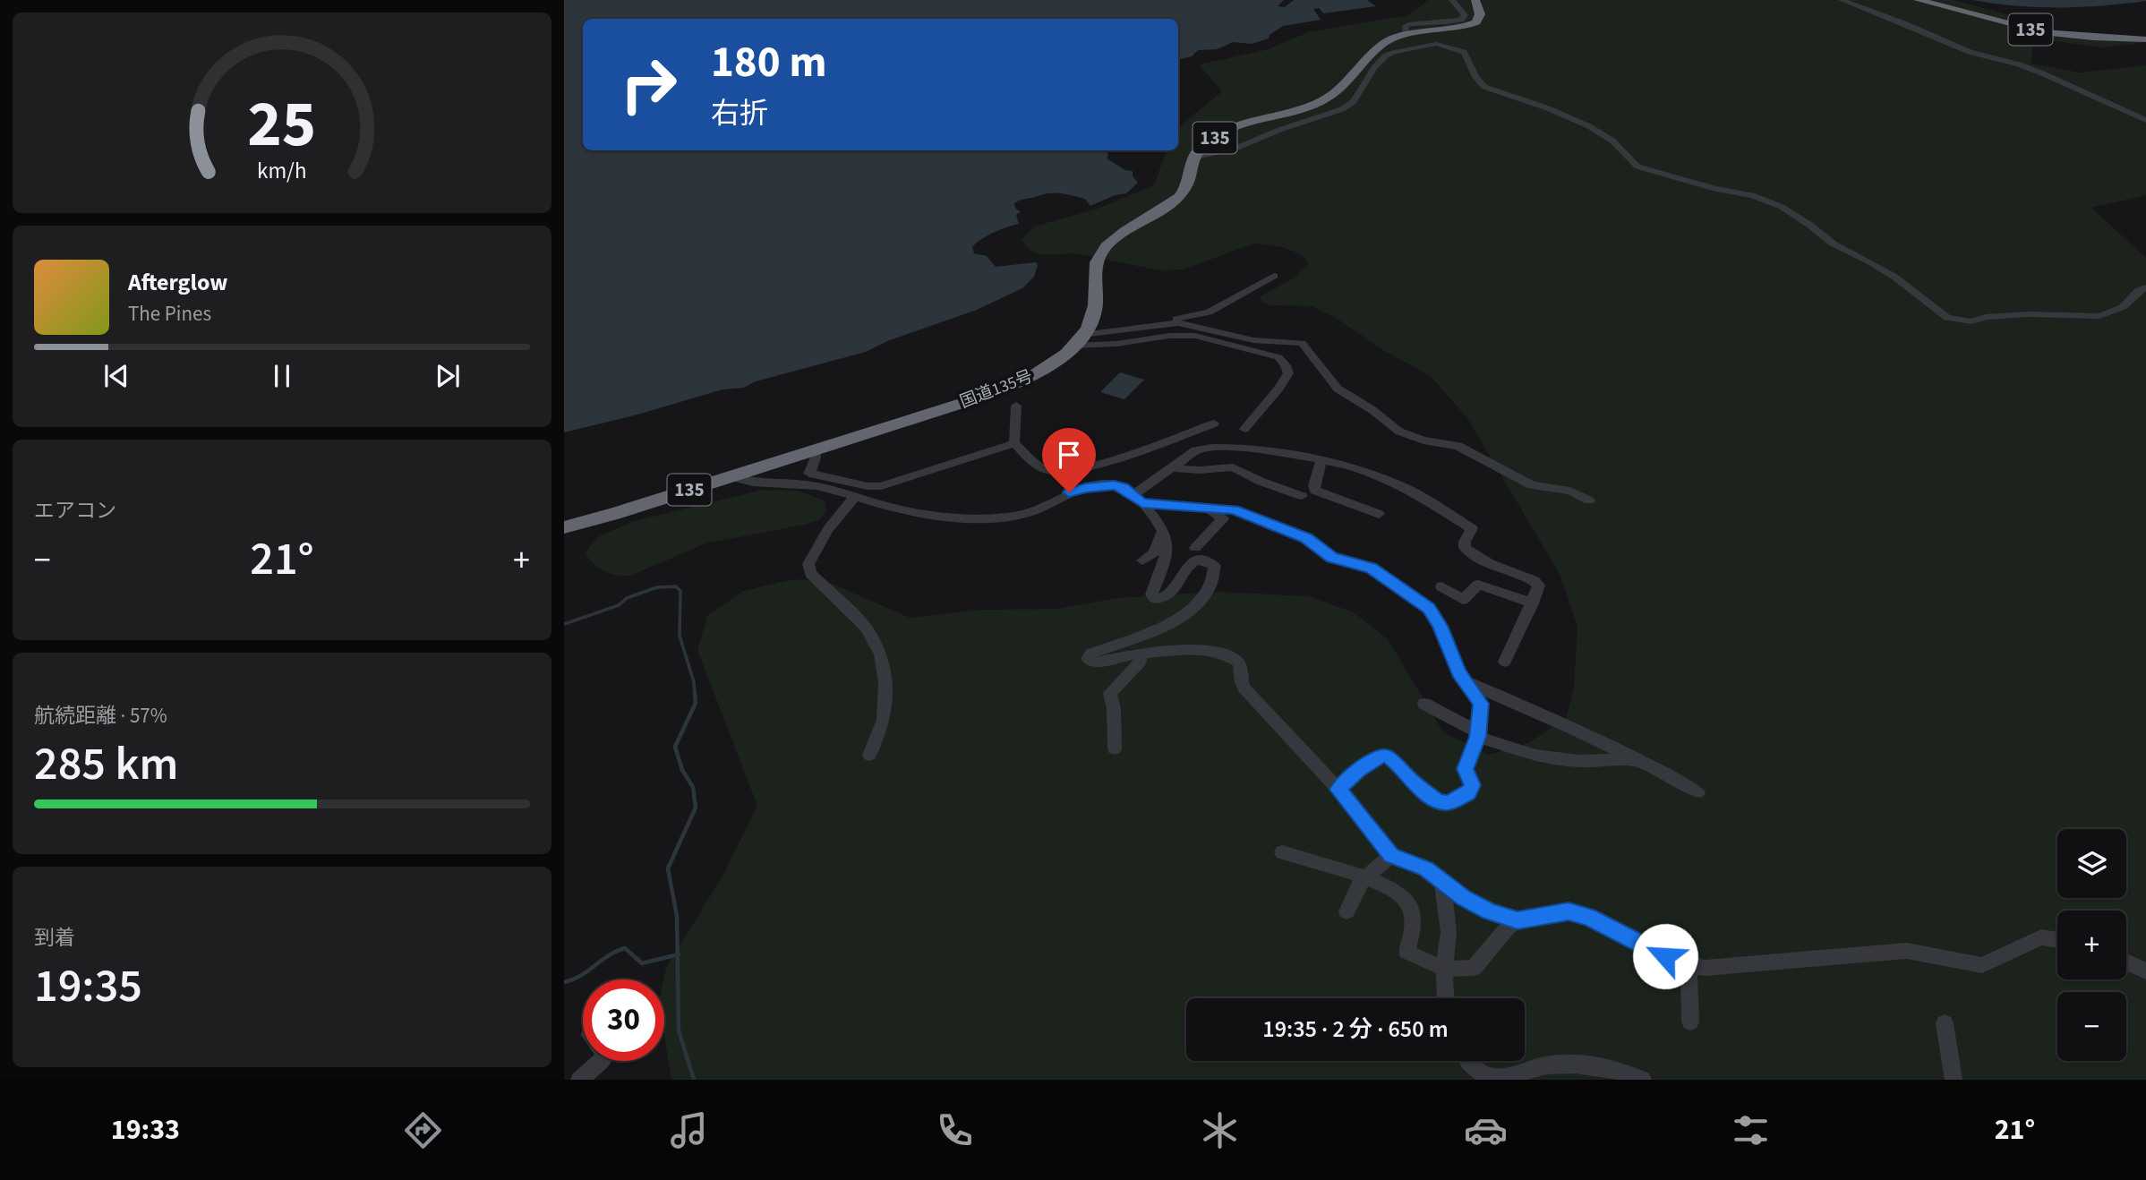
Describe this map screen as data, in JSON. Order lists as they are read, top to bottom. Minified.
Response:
{"streets":{"highway":["135","国道135号"]},"crossings":[["135","国道135号"]],"page":{"turn":["180 m","右折"],"song":["Afterglow","The Pines"],"tile":["エアコン",["航続距離 · 57%","285 km"],["到着","19:35"]],"heat":["−","21°","+"],"map_buttons":["+","−"],"limit":"30","trip":"19:35 · 2 分 · 650 m","tabs":["19:33","21°"],"gauge":["25","km/h"]}}
